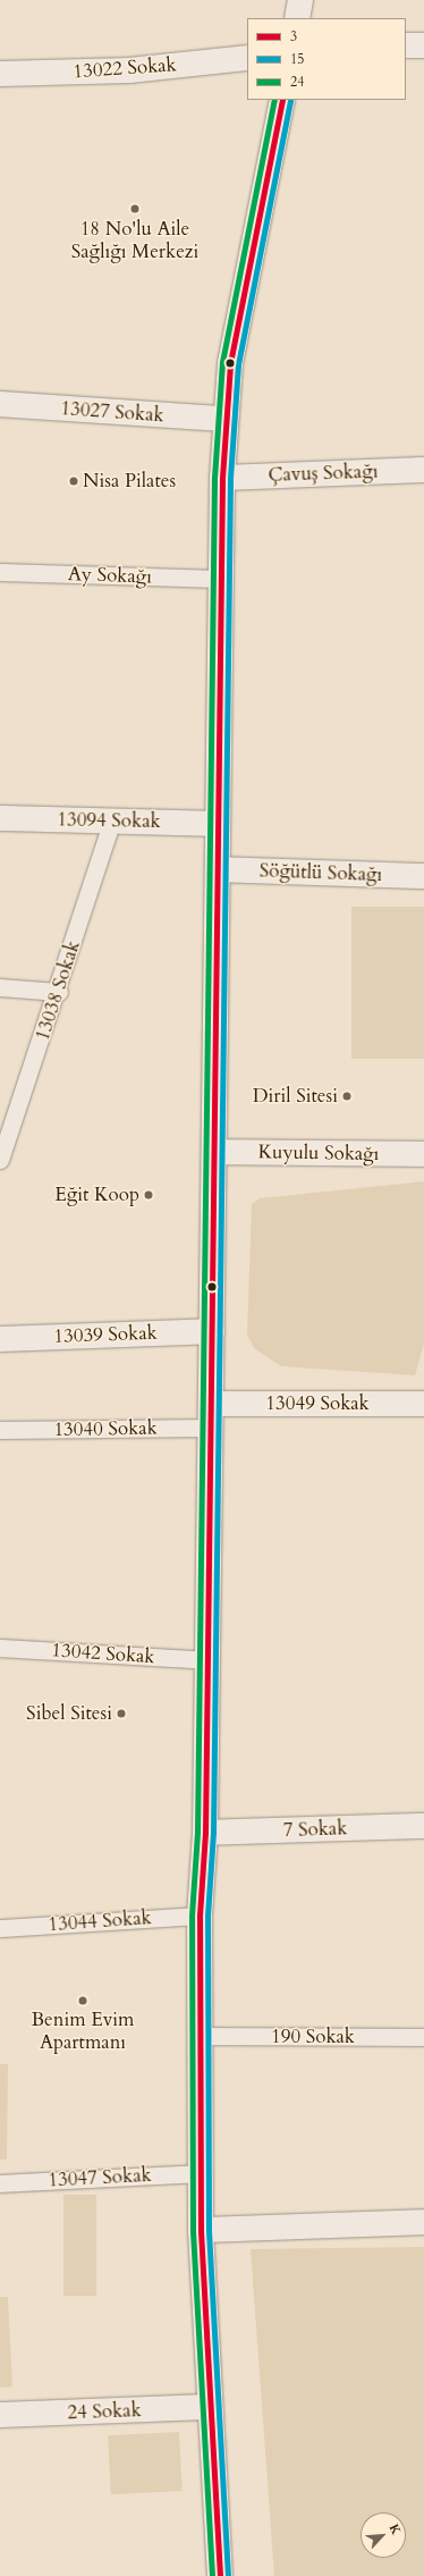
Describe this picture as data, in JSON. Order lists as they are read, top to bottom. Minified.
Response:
{"streets":{"main road":["13022 Sokak","13027 Sokak","Çavuş Sokağı","13094 Sokak","Söğütlü Sokağı","Kuyulu Sokağı","13039 Sokak","13049 Sokak","7 Sokak","24 Sokak"],"lane":["Ay Sokağı","13038 Sokak","13040 Sokak","13042 Sokak","13044 Sokak","190 Sokak","13047 Sokak"]},"crossings":[["13094 Sokak","13038 Sokak"],["13049 Sokak","13040 Sokak"]],"places":["18 No'lu Aile Sağlığı Merkezi","Nisa Pilates","Diril Sitesi","Eğit Koop","Sibel Sitesi","Benim Evim Apartmanı"],"lines":["transit line 3","transit line 15","transit line 24"],"legend":["3","15","24"],"north":"top right"}
